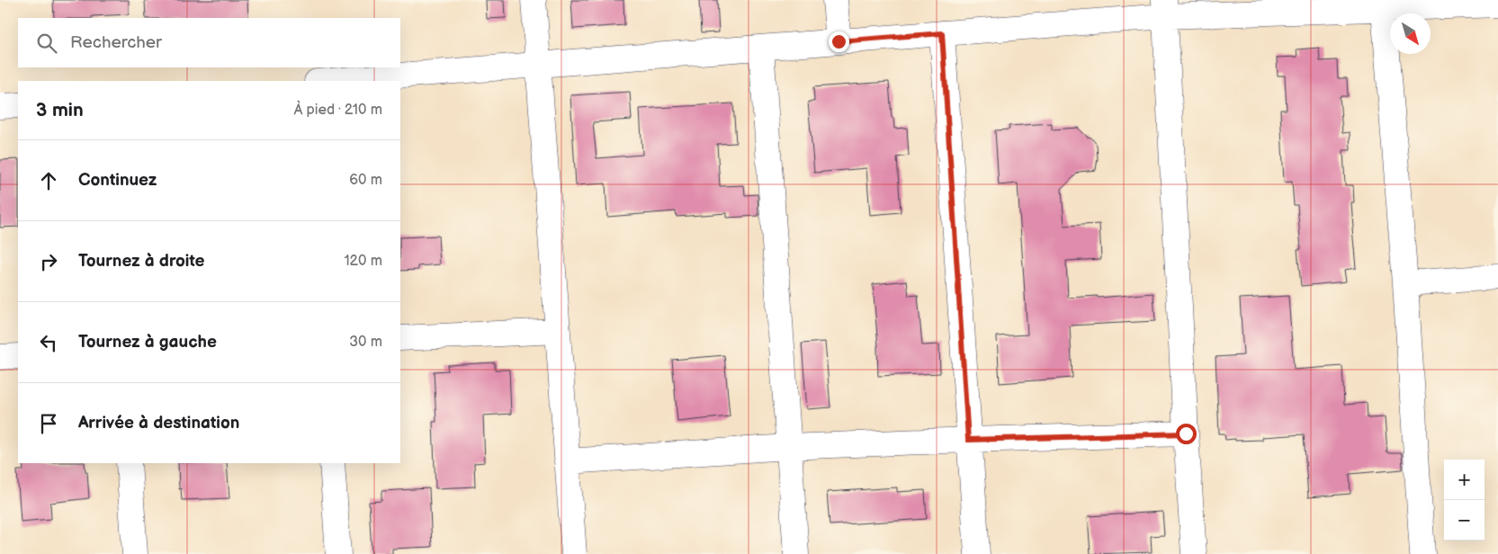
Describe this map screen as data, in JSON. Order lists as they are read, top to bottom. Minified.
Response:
{"north":"bottom right","page":{"search":"Rechercher","heading":["3 min","À pied · 210 m"],"list":[["Continuez","60 m"],["Tournez à droite","120 m"],["Tournez à gauche","30 m"],"Arrivée à destination"],"map_buttons":["+","−"]}}
